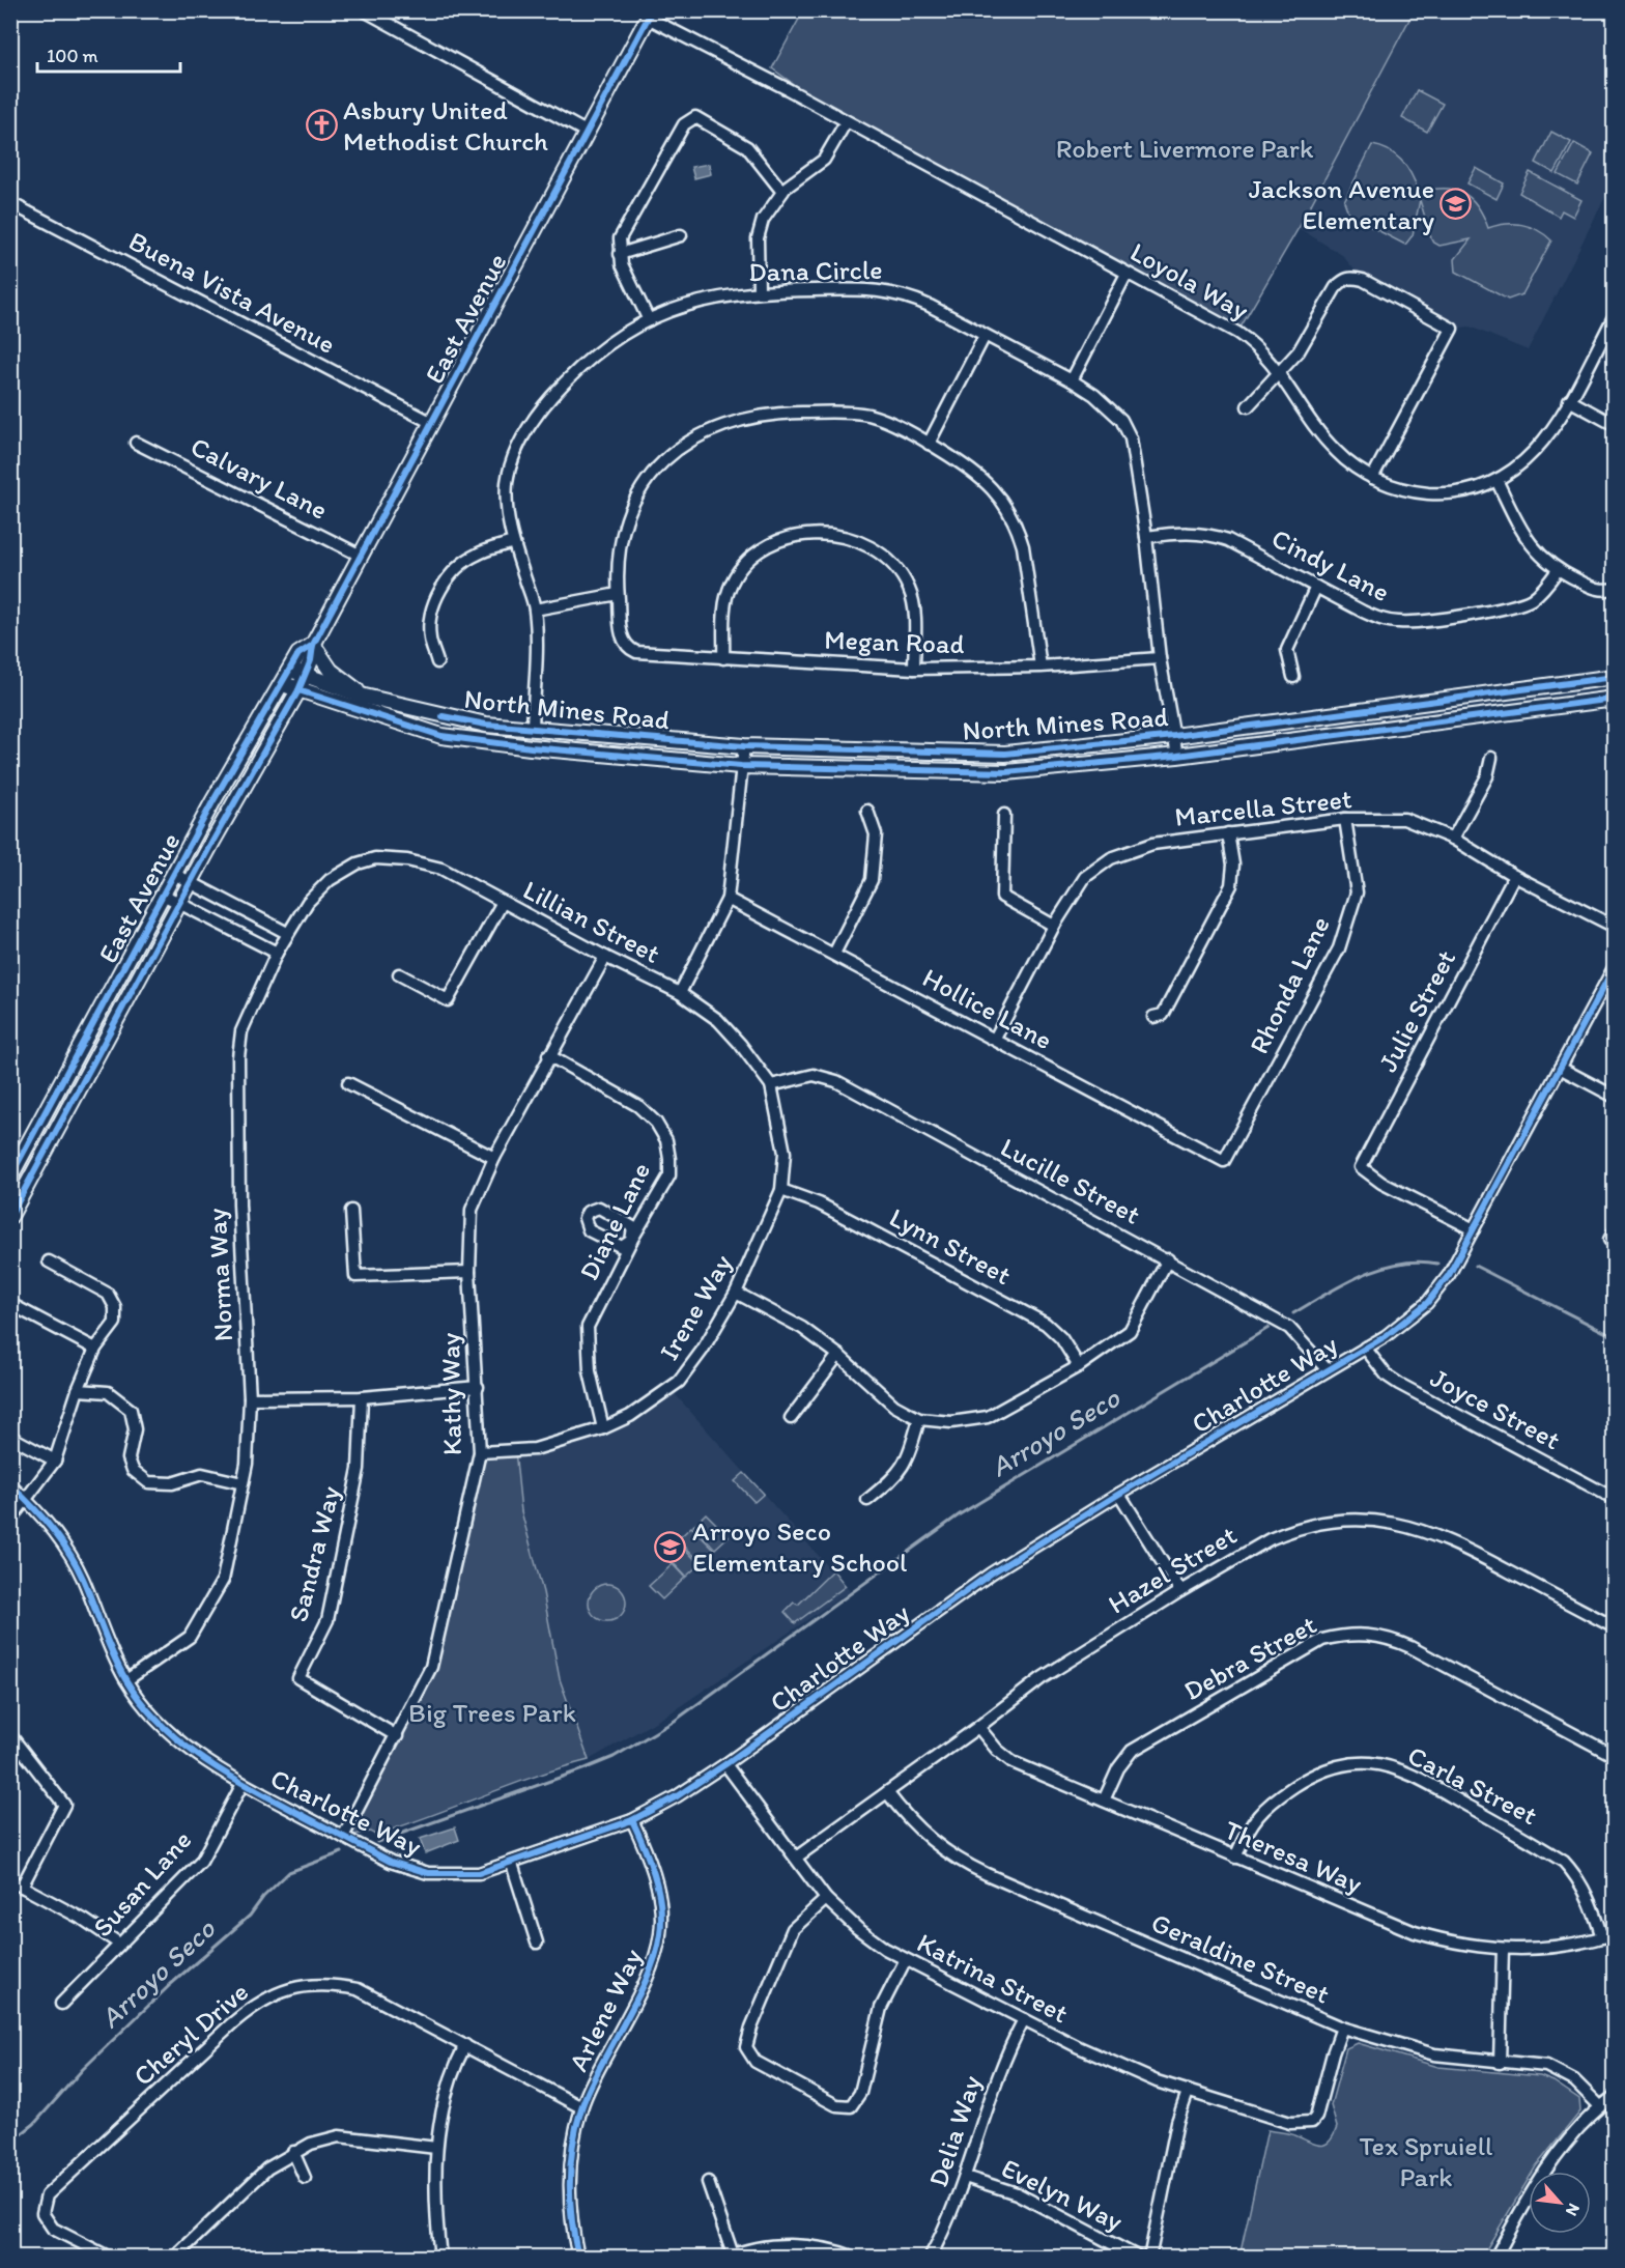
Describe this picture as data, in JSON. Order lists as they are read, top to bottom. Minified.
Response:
{"streets":{"main road":["East Avenue","North Mines Road"],"street":["Dana Circle","Loyola Way","Buena Vista Avenue","Calvary Lane","Cindy Lane","Megan Road","Marcella Street","Lillian Street","Rhonda Lane","Hollice Lane","Julie Street","Lucille Street","Diane Lane","Lynn Street","Norma Way","Irene Way","Charlotte Way","Kathy Way","Joyce Street","Sandra Way","Hazel Street","Debra Street","Carla Street","Theresa Way","Susan Lane","Geraldine Street","Katrina Street","Arlene Way","Cheryl Drive","Delia Way","Evelyn Way"]},"crossings":[["Dana Circle","Cindy Lane"],["Dana Circle","Megan Road"],["Dana Circle","North Mines Road"],["Loyola Way","East Avenue"],["Buena Vista Avenue","East Avenue"],["East Avenue","Calvary Lane"],["East Avenue","North Mines Road"],["Marcella Street","Rhonda Lane"],["Marcella Street","Hollice Lane"],["Marcella Street","Julie Street"],["Lillian Street","Lucille Street"],["Lillian Street","Norma Way"],["Lillian Street","Irene Way"],["Lillian Street","Kathy Way"],["Rhonda Lane","Hollice Lane"],["Julie Street","Charlotte Way"],["Lucille Street","Irene Way"],["Lucille Street","Charlotte Way"],["Diane Lane","Irene Way"],["Diane Lane","Kathy Way"],["Lynn Street","Irene Way"],["Norma Way","Charlotte Way"],["Irene Way","Kathy Way"],["Charlotte Way","Kathy Way"],["Charlotte Way","Joyce Street"],["Charlotte Way","Susan Lane"],["Charlotte Way","Katrina Street"],["Charlotte Way","Arlene Way"],["Kathy Way","Sandra Way"],["Hazel Street","Theresa Way"],["Hazel Street","Geraldine Street"],["Hazel Street","Katrina Street"],["Debra Street","Theresa Way"],["Carla Street","Theresa Way"],["Geraldine Street","Katrina Street"],["Katrina Street","Delia Way"],["Katrina Street","Evelyn Way"],["Arlene Way","Cheryl Drive"],["Delia Way","Evelyn Way"]],"water":["Arroyo Seco"],"parks":["Robert Livermore Park","Big Trees Park","Tex Spruiell Park"],"places":{"church":["Asbury United Methodist Church"],"school or university":["Jackson Avenue Elementary","Arroyo Seco Elementary School"]},"scale_bar":"100 m","north":"bottom right"}
